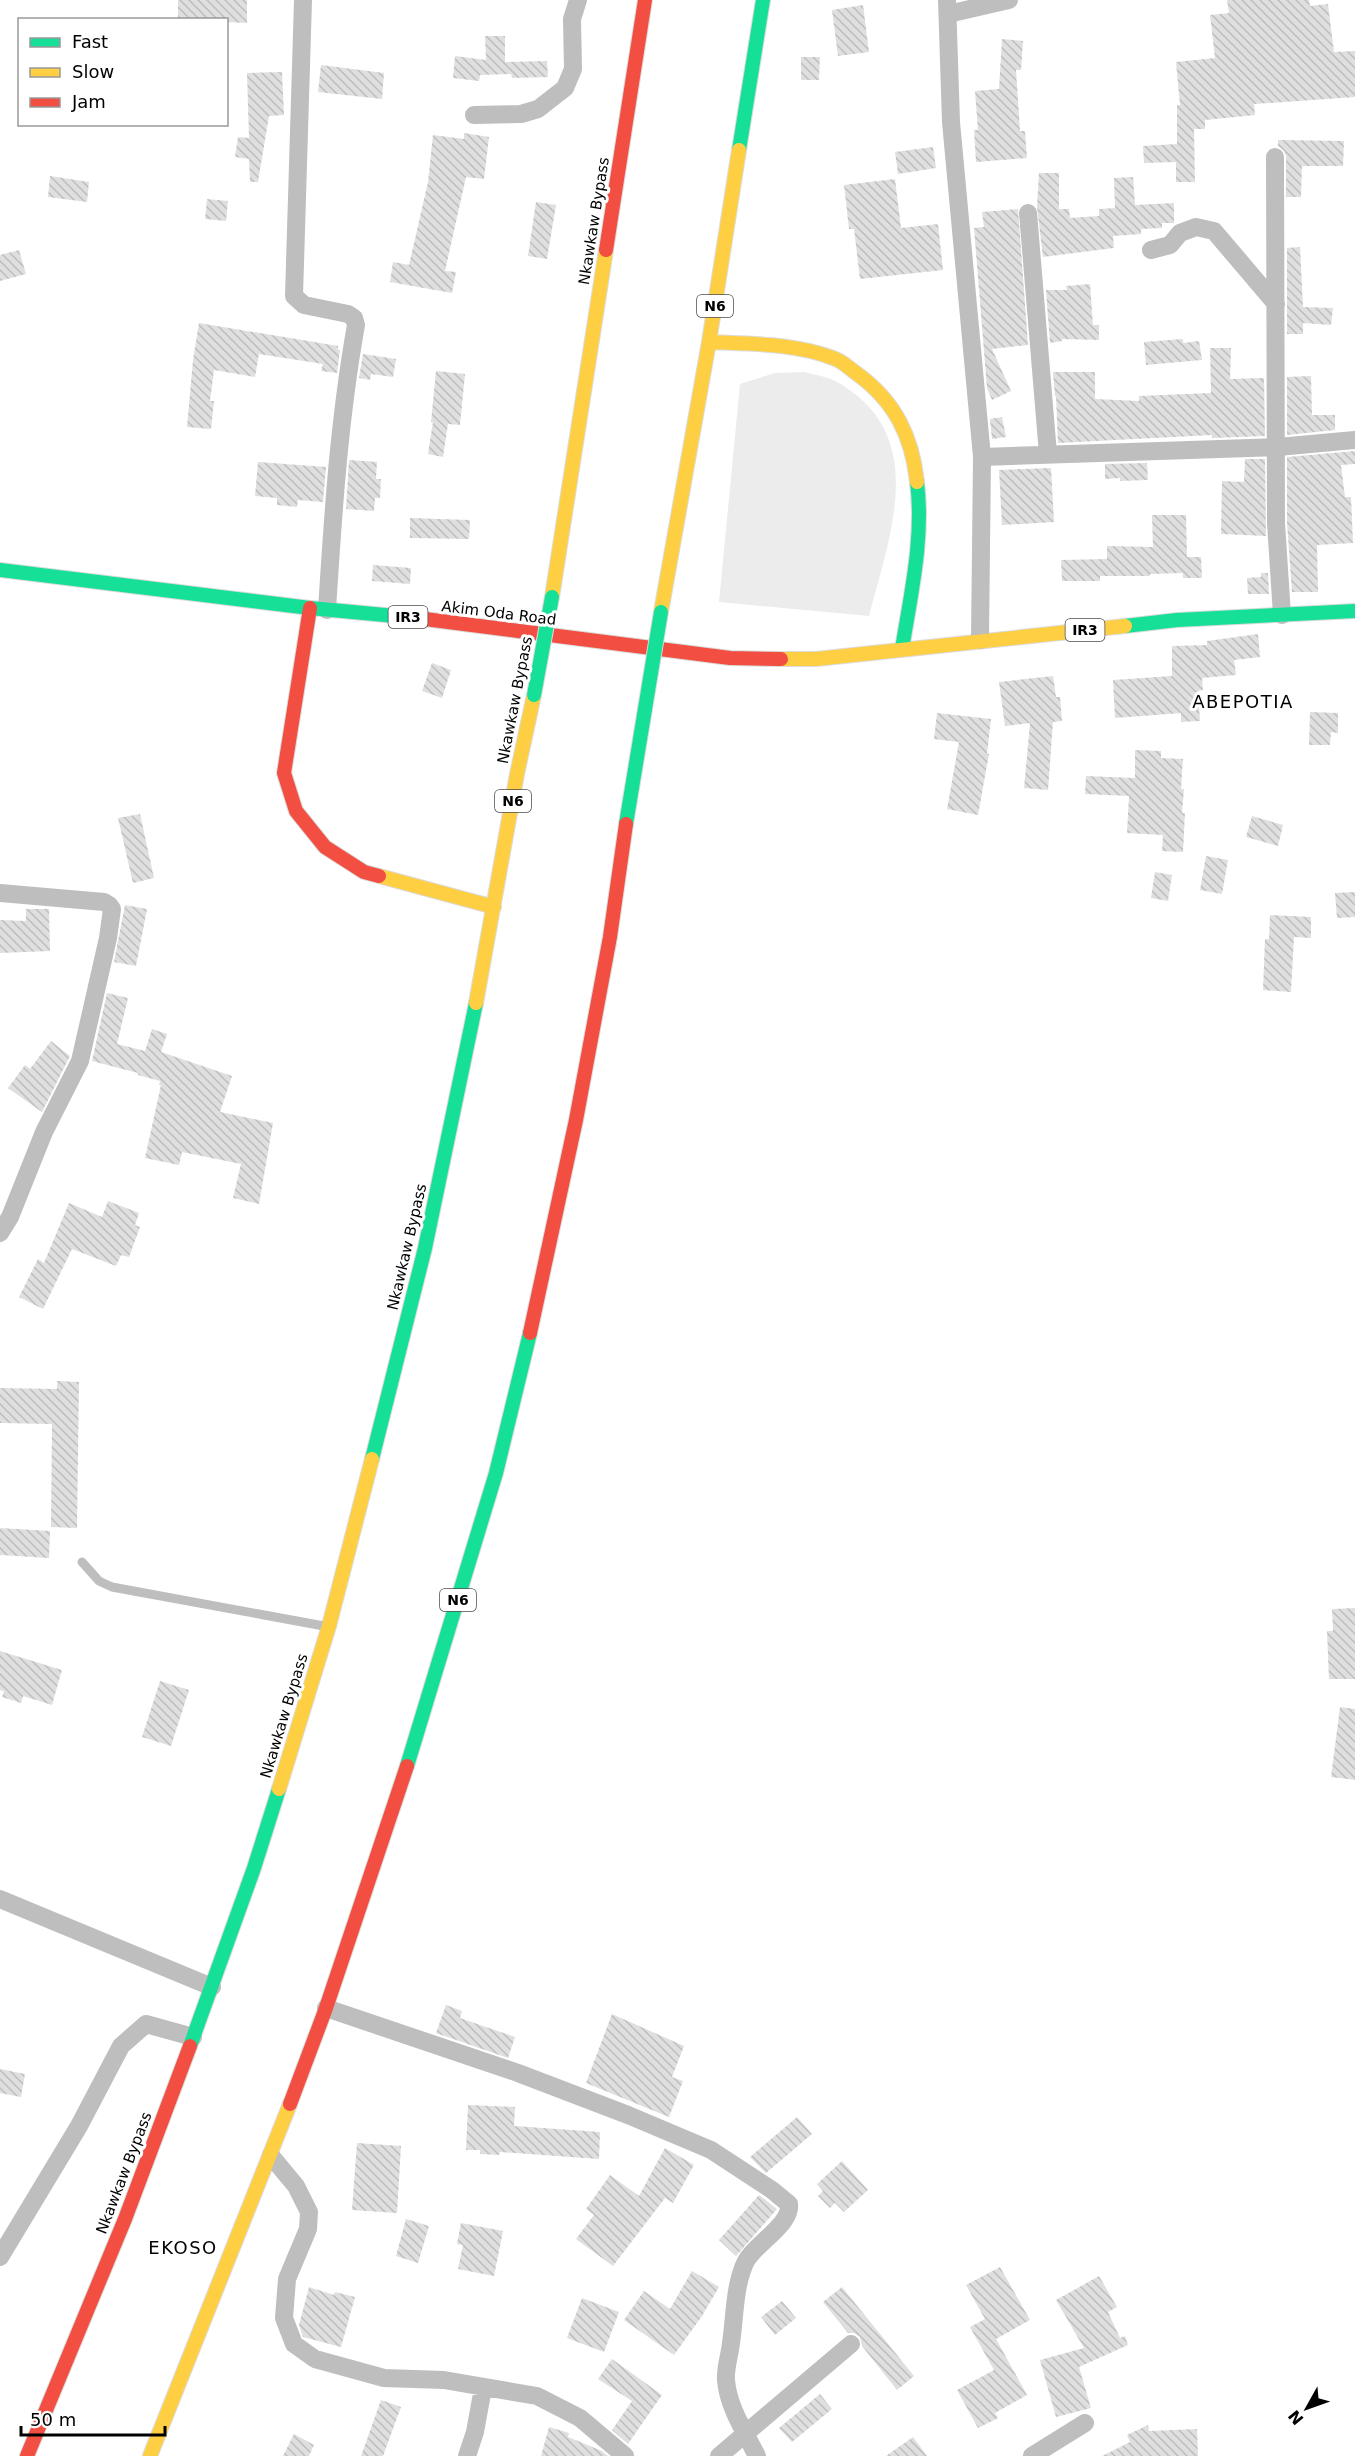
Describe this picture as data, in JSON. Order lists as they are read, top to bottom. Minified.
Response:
{"streets":{"main road":["Nkawkaw Bypass","N6","Akim Oda Road","IR3"]},"crossings":[["Akim Oda Road","IR3"]],"districts":["ABEPOTIA","EKOSO"],"legend":["Fast","Slow","Jam"],"scale_bar":"50 m","north":"bottom left"}
